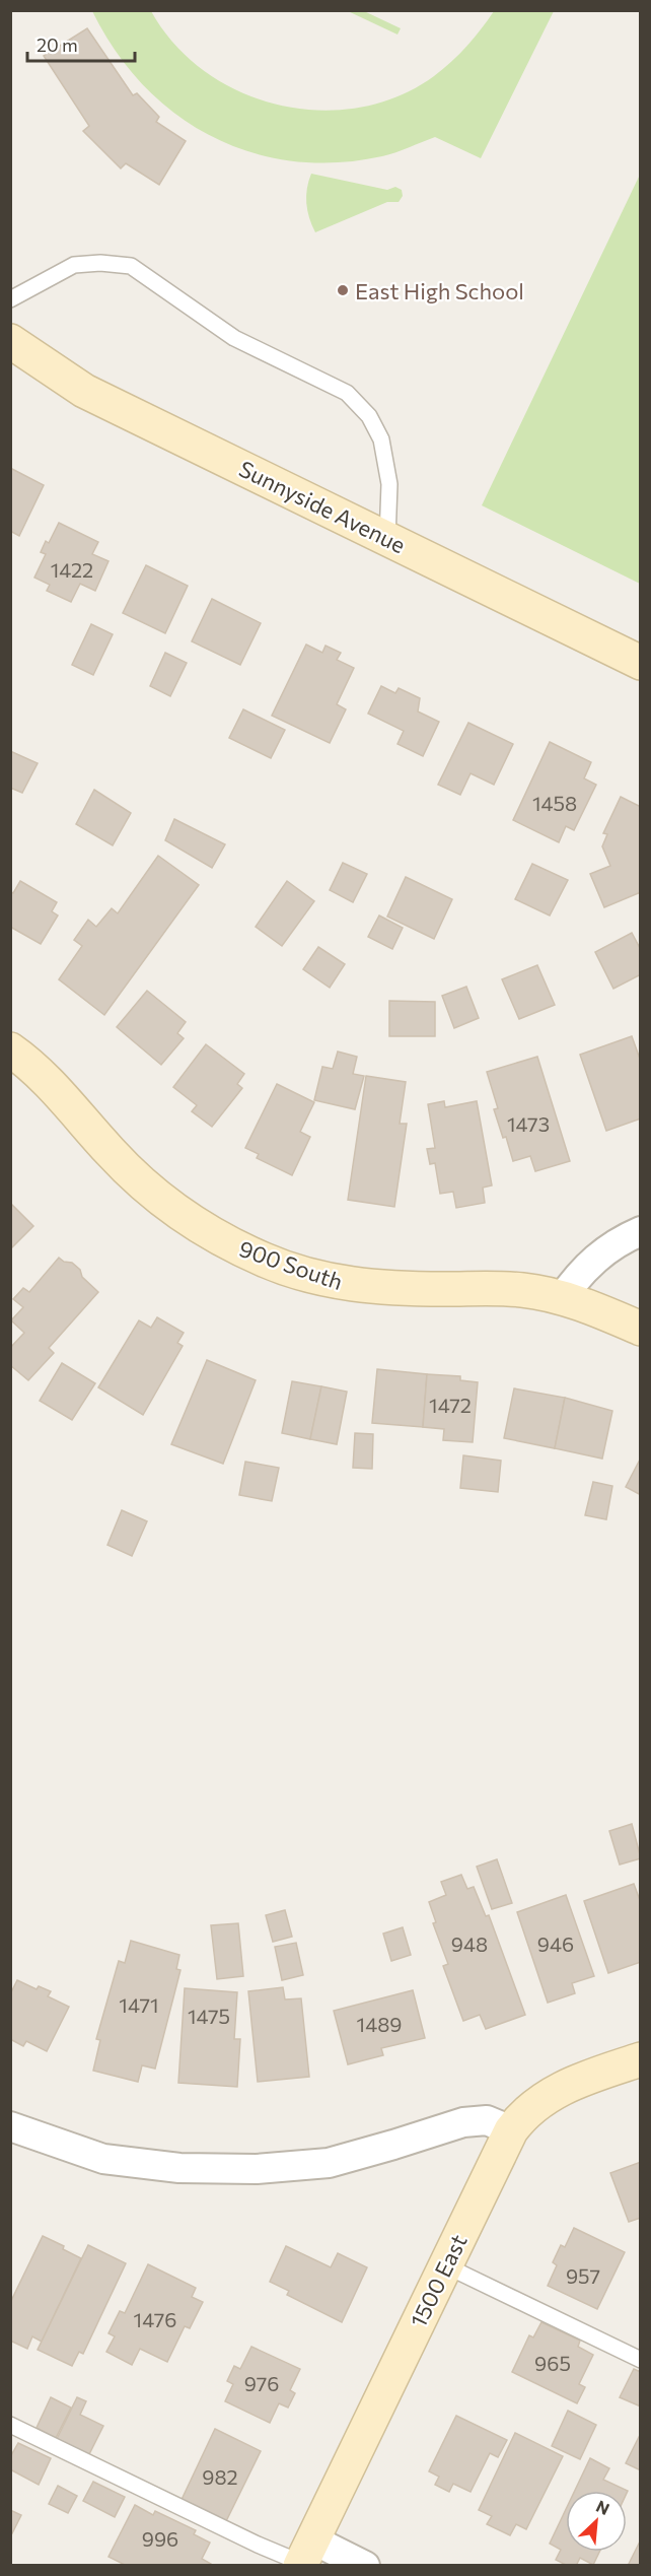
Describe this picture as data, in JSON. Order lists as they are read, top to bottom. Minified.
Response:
{"streets":{"street":["Sunnyside Avenue","900 South","1500 East"]},"places":["East High School"],"house_numbers":["1422","1458","1473","1472","948","946","1471","1475","1489","957","1476","965","976","982","996"],"scale_bar":"20 m","north":"top right"}
